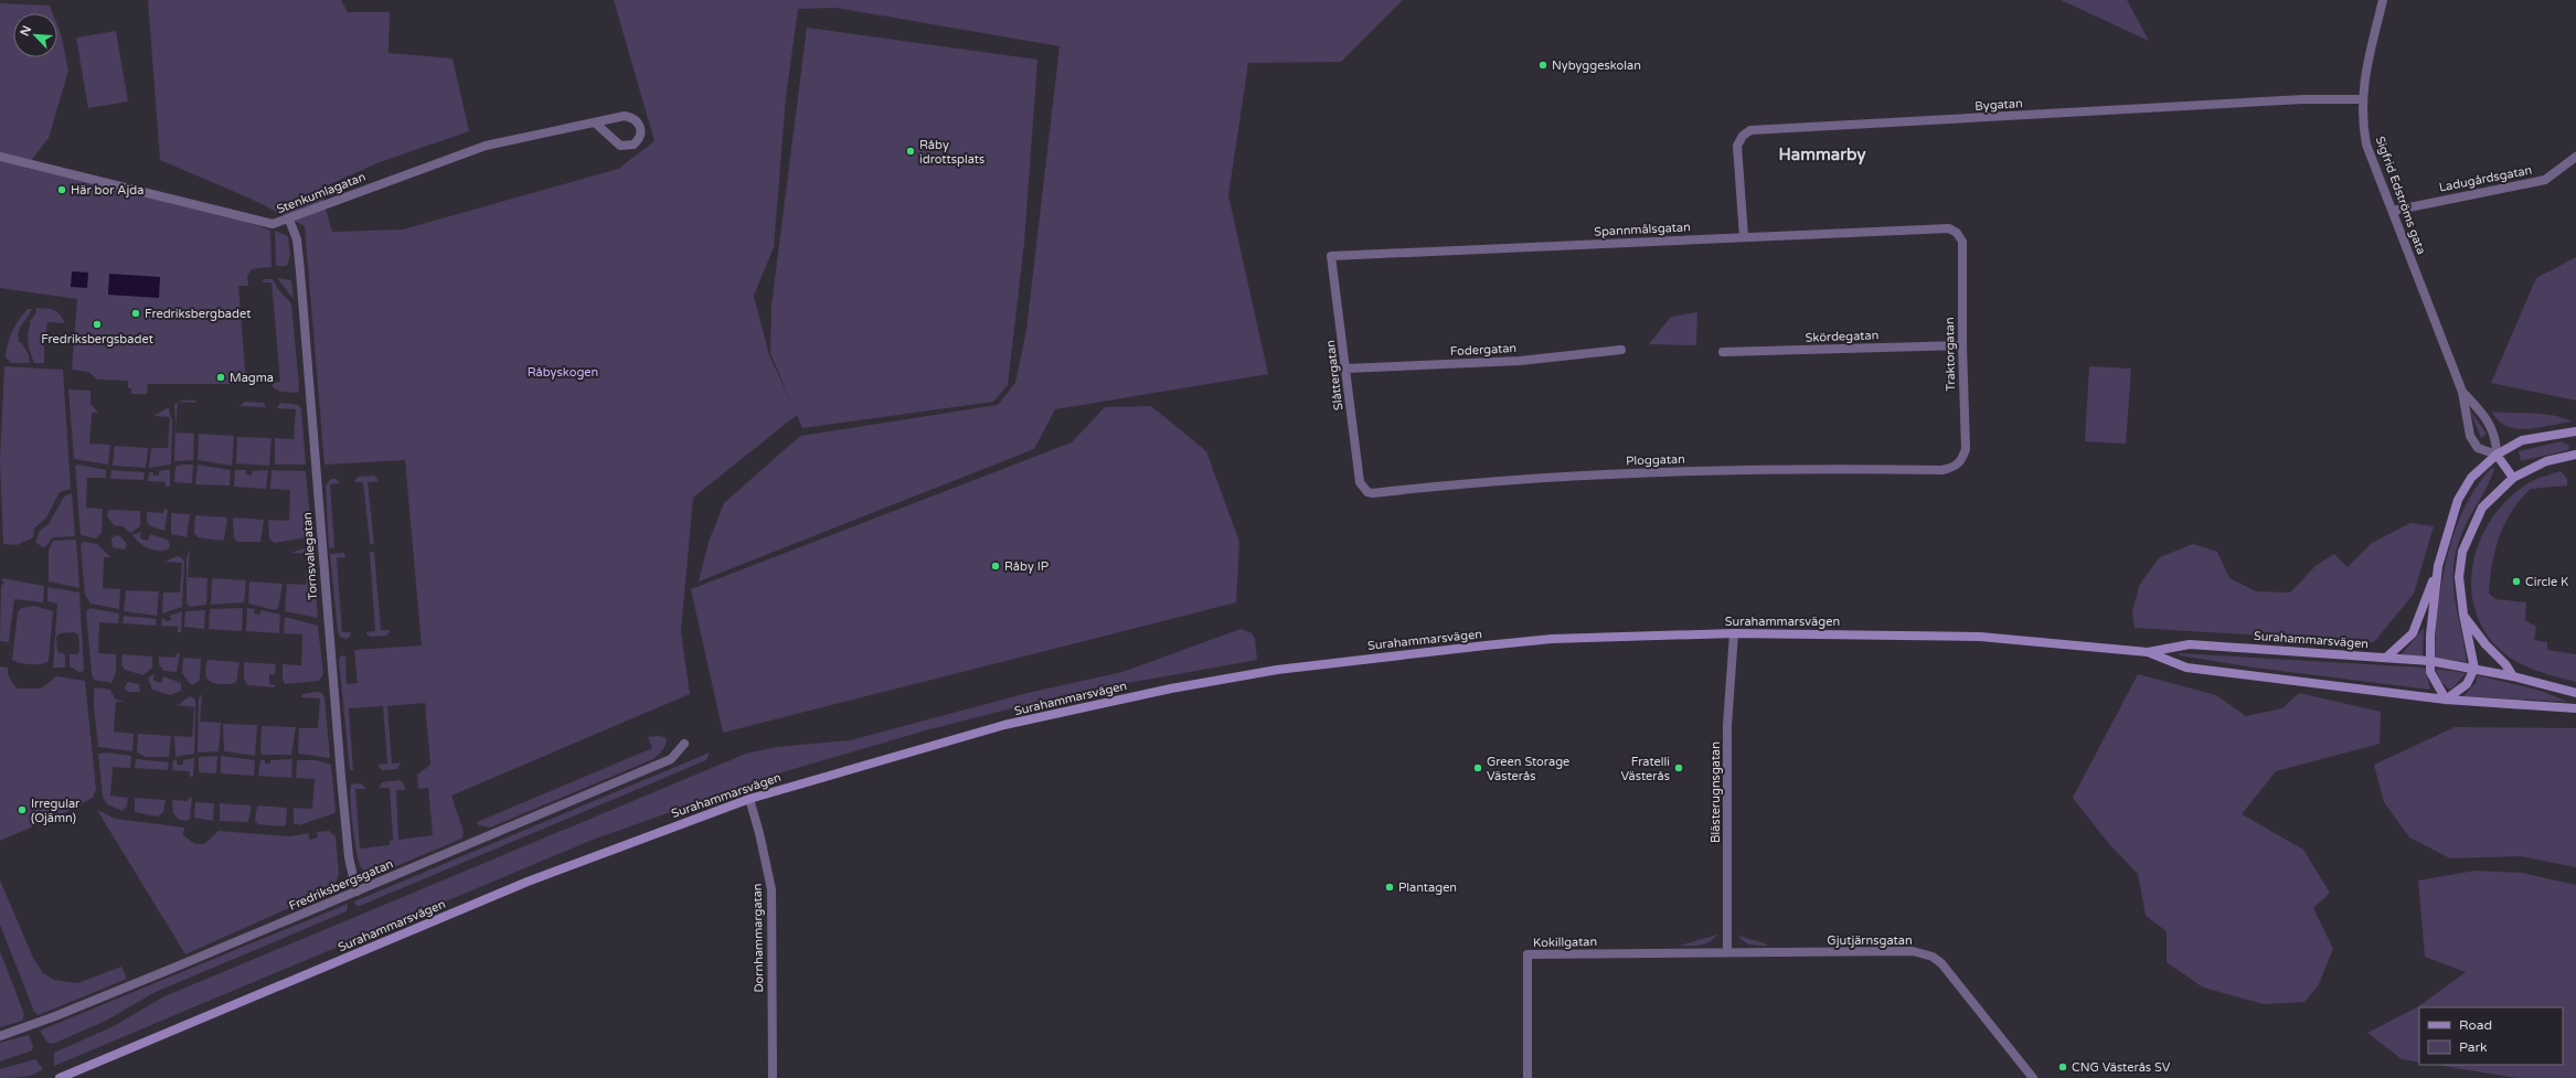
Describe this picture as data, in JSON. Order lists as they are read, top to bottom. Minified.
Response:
{"streets":{"main road":["Surahammarsvägen"],"street":["Bygatan","Ladugårdsgatan","Stenkumlagatan","Sigfrid Edströms gata","Spannmålsgatan","Skördegatan","Fodergatan","Traktorgatan","Slåttergatan","Ploggatan","Tornsvalegatan","Blästerugnsgatan","Fredriksbergsgatan","Dornhammargatan","Gjutjärnsgatan","Kokillgatan"]},"crossings":[["Bygatan","Sigfrid Edströms gata"],["Bygatan","Spannmålsgatan"],["Ladugårdsgatan","Sigfrid Edströms gata"],["Stenkumlagatan","Tornsvalegatan"],["Spannmålsgatan","Traktorgatan"],["Spannmålsgatan","Slåttergatan"],["Skördegatan","Traktorgatan"],["Fodergatan","Slåttergatan"],["Traktorgatan","Ploggatan"],["Slåttergatan","Ploggatan"],["Tornsvalegatan","Fredriksbergsgatan"],["Surahammarsvägen","Blästerugnsgatan"],["Surahammarsvägen","Dornhammargatan"],["Blästerugnsgatan","Gjutjärnsgatan"],["Blästerugnsgatan","Kokillgatan"],["Gjutjärnsgatan","Kokillgatan"]],"districts":["Hammarby"],"parks":["Råbyskogen"],"places":["Nybyggeskolan","Råby idrottsplats","Här bor Ajda","Fredriksbergbadet","Fredriksbergsbadet","Magma","Råby IP","Circle K","Green Storage Västerås","Fratelli Västerås","Irregular (Ojämn)","Plantagen","CNG Västerås SV"],"legend":["Road","Park"],"north":"top left"}
